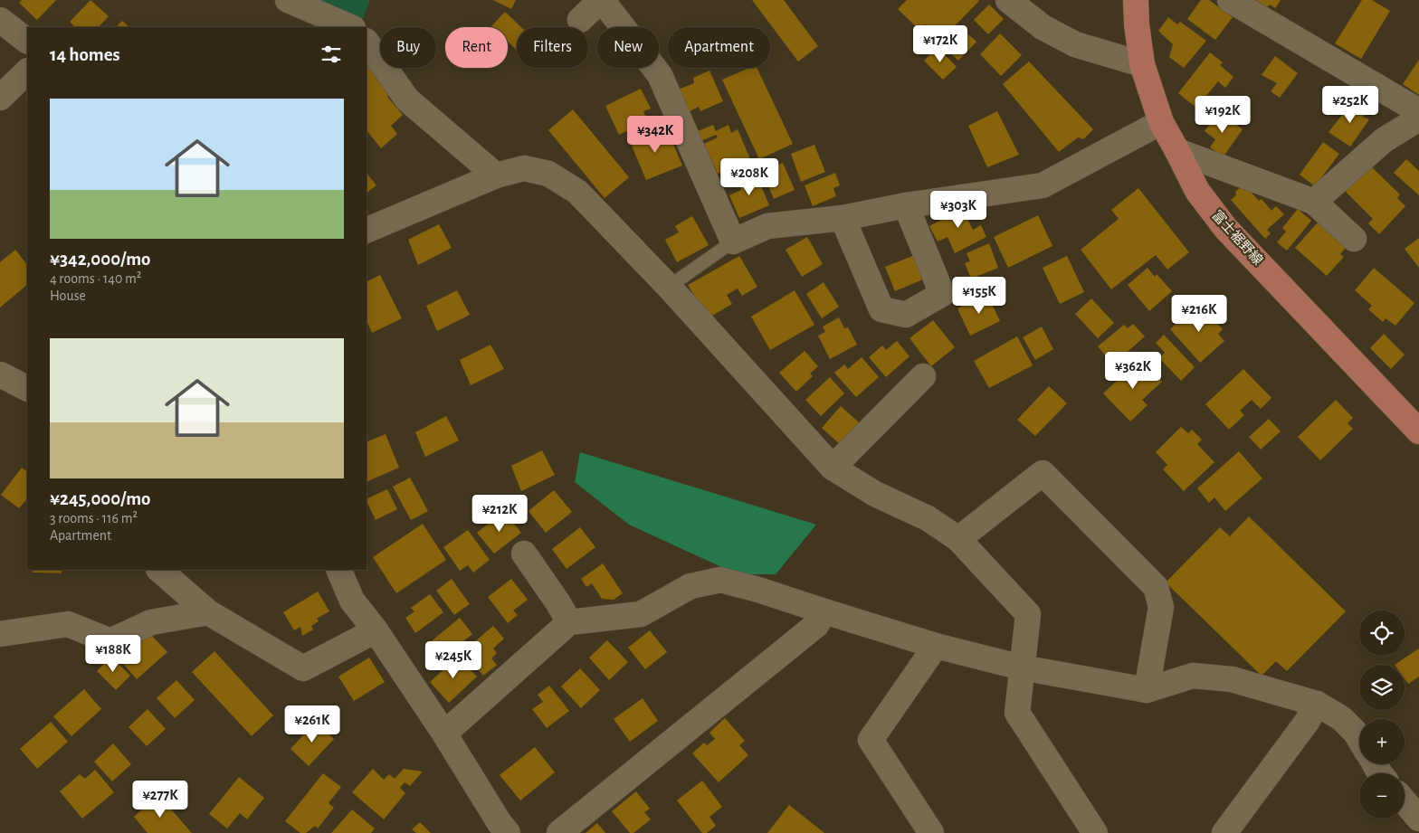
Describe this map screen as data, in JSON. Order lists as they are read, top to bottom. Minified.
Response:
{"streets":{"main road":["富士裾野線"]},"page":{"price":["¥172K","¥252K","¥192K","¥342K","¥208K","¥303K","¥155K","¥216K","¥362K","¥212K","¥188K","¥245K","¥261K","¥277K"],"chip":["Buy","Rent","Filters","New","Apartment"],"heading":"14 homes","list":[{"name":"¥342,000/mo","note":"4 rooms · 140 m² · House"},{"name":"¥245,000/mo","note":"3 rooms · 116 m² · Apartment"}],"map_buttons":["+","−"]}}
